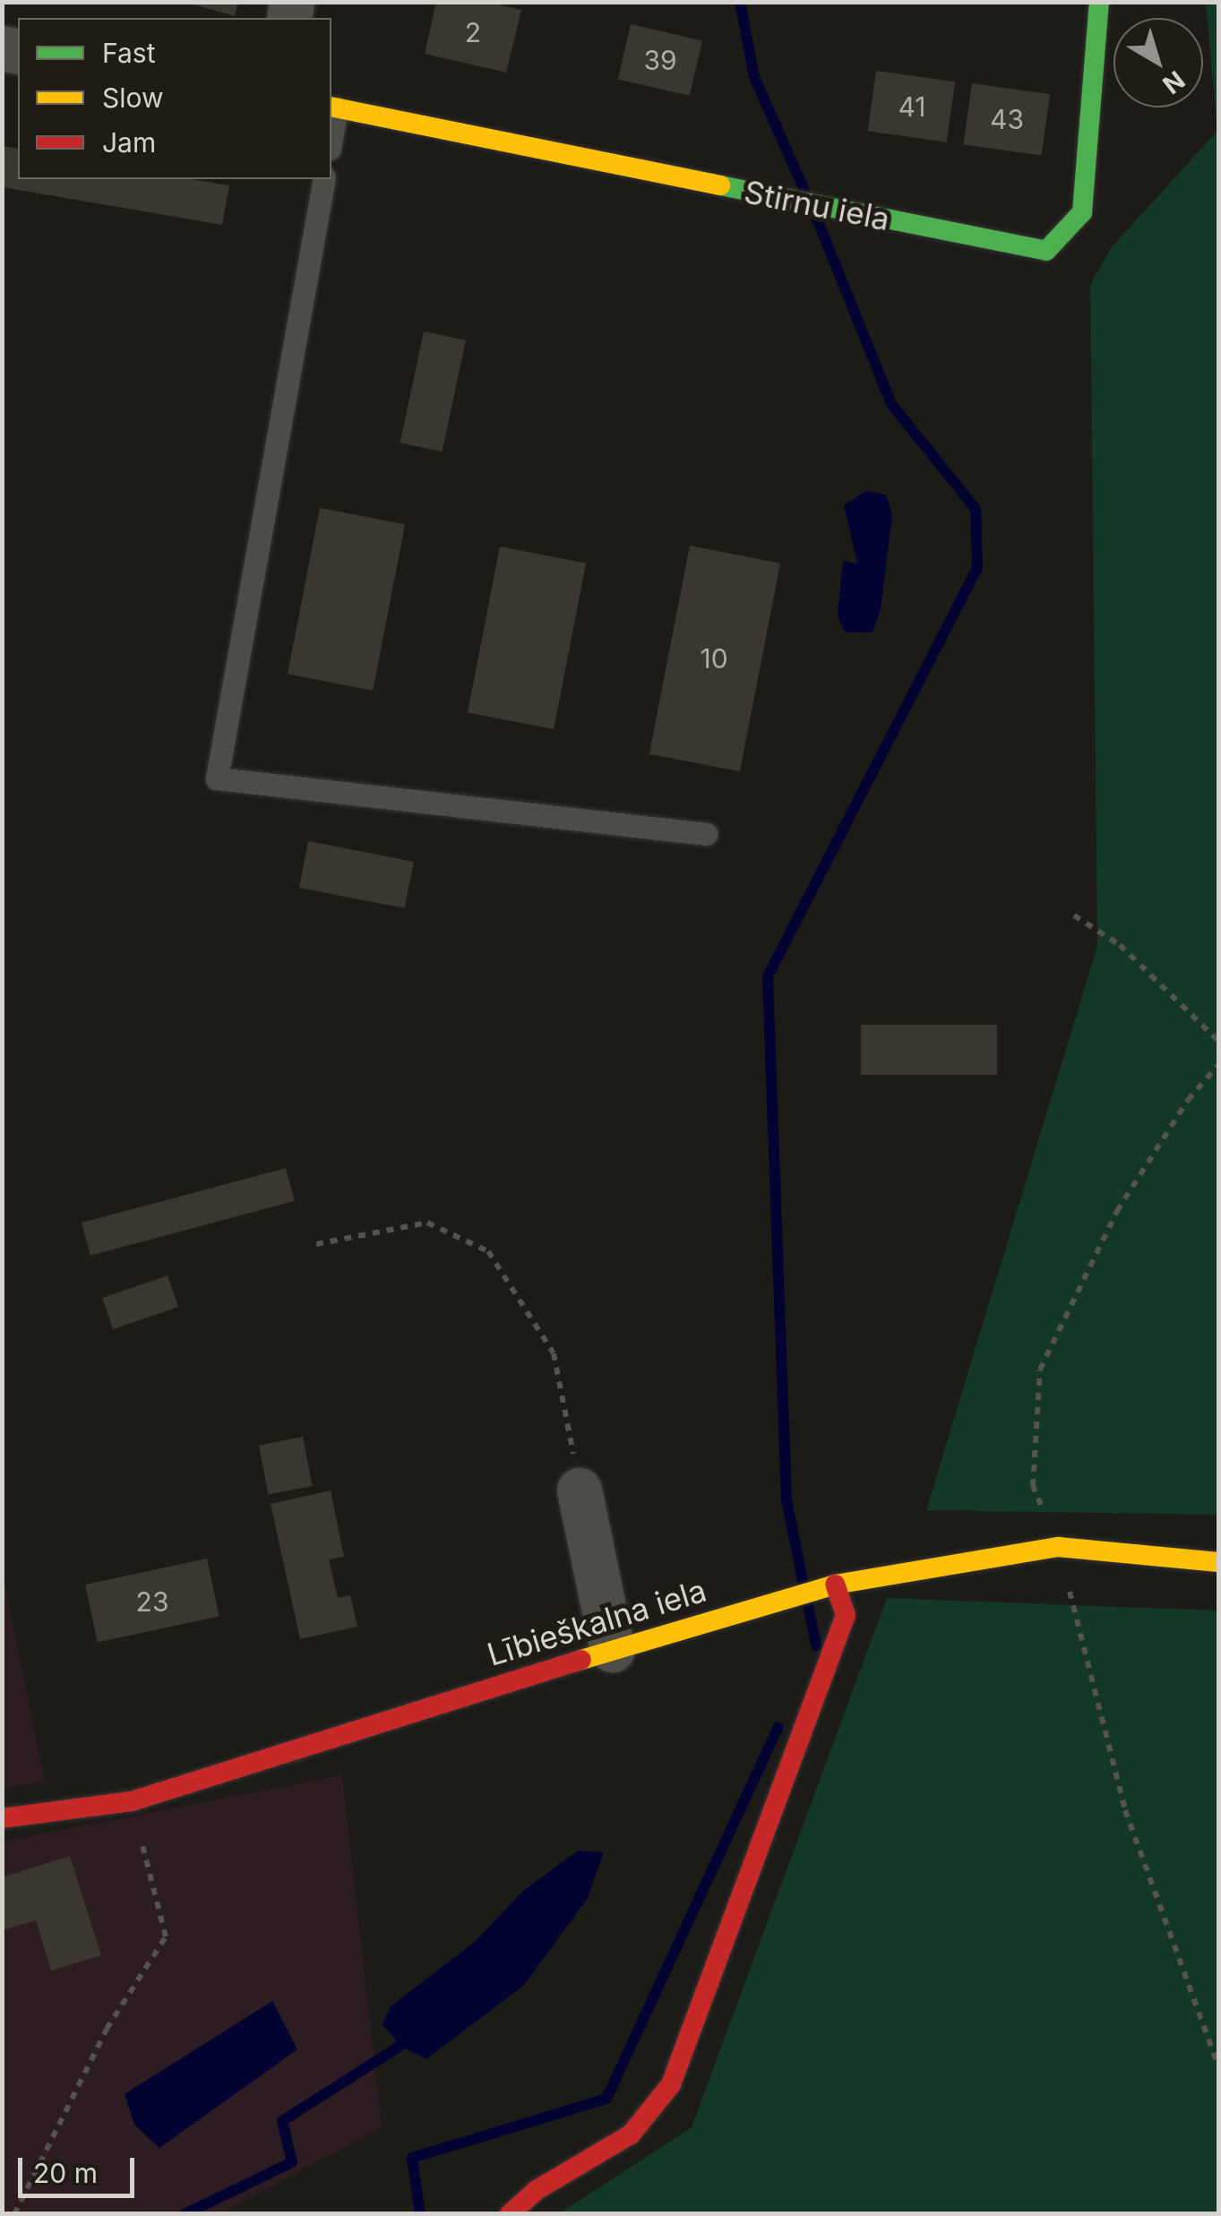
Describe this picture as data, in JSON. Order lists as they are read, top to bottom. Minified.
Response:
{"streets":{"street":["Stirnu iela","Lībieškalna iela"]},"house_numbers":["2","39","41","43","10","23"],"legend":["Fast","Slow","Jam"],"scale_bar":"20 m","north":"bottom right"}
